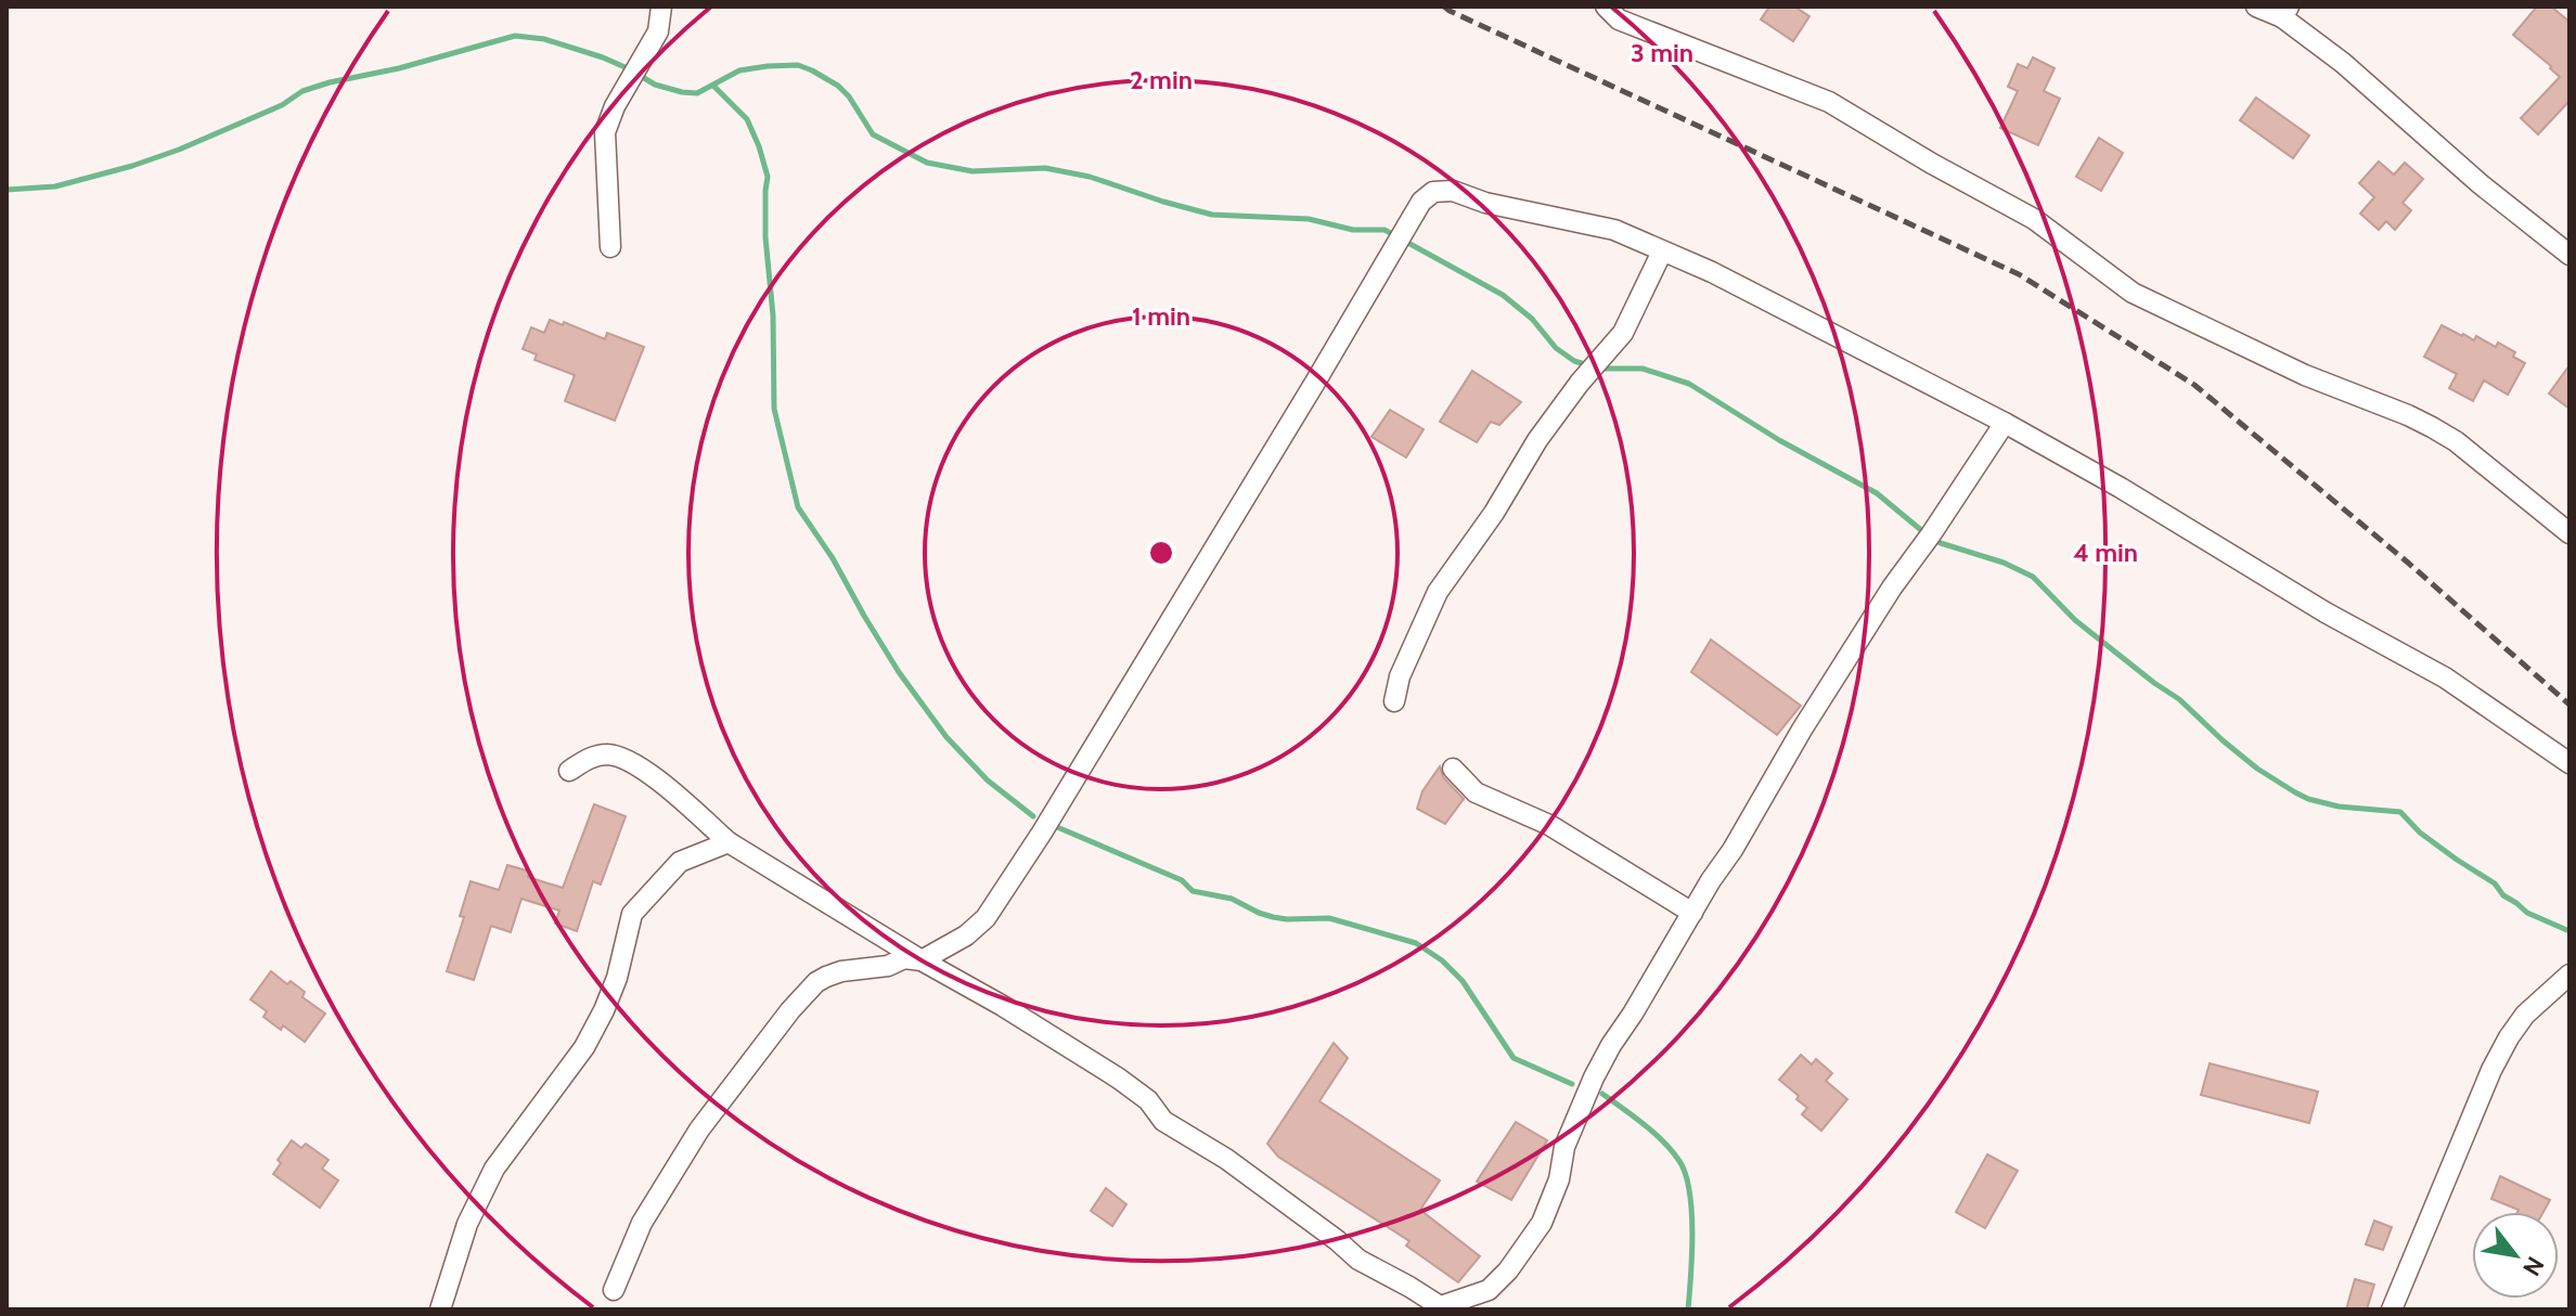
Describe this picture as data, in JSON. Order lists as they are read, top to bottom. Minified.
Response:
{"north":"bottom right","rings":["3 min","2 min","1 min","4 min"]}
